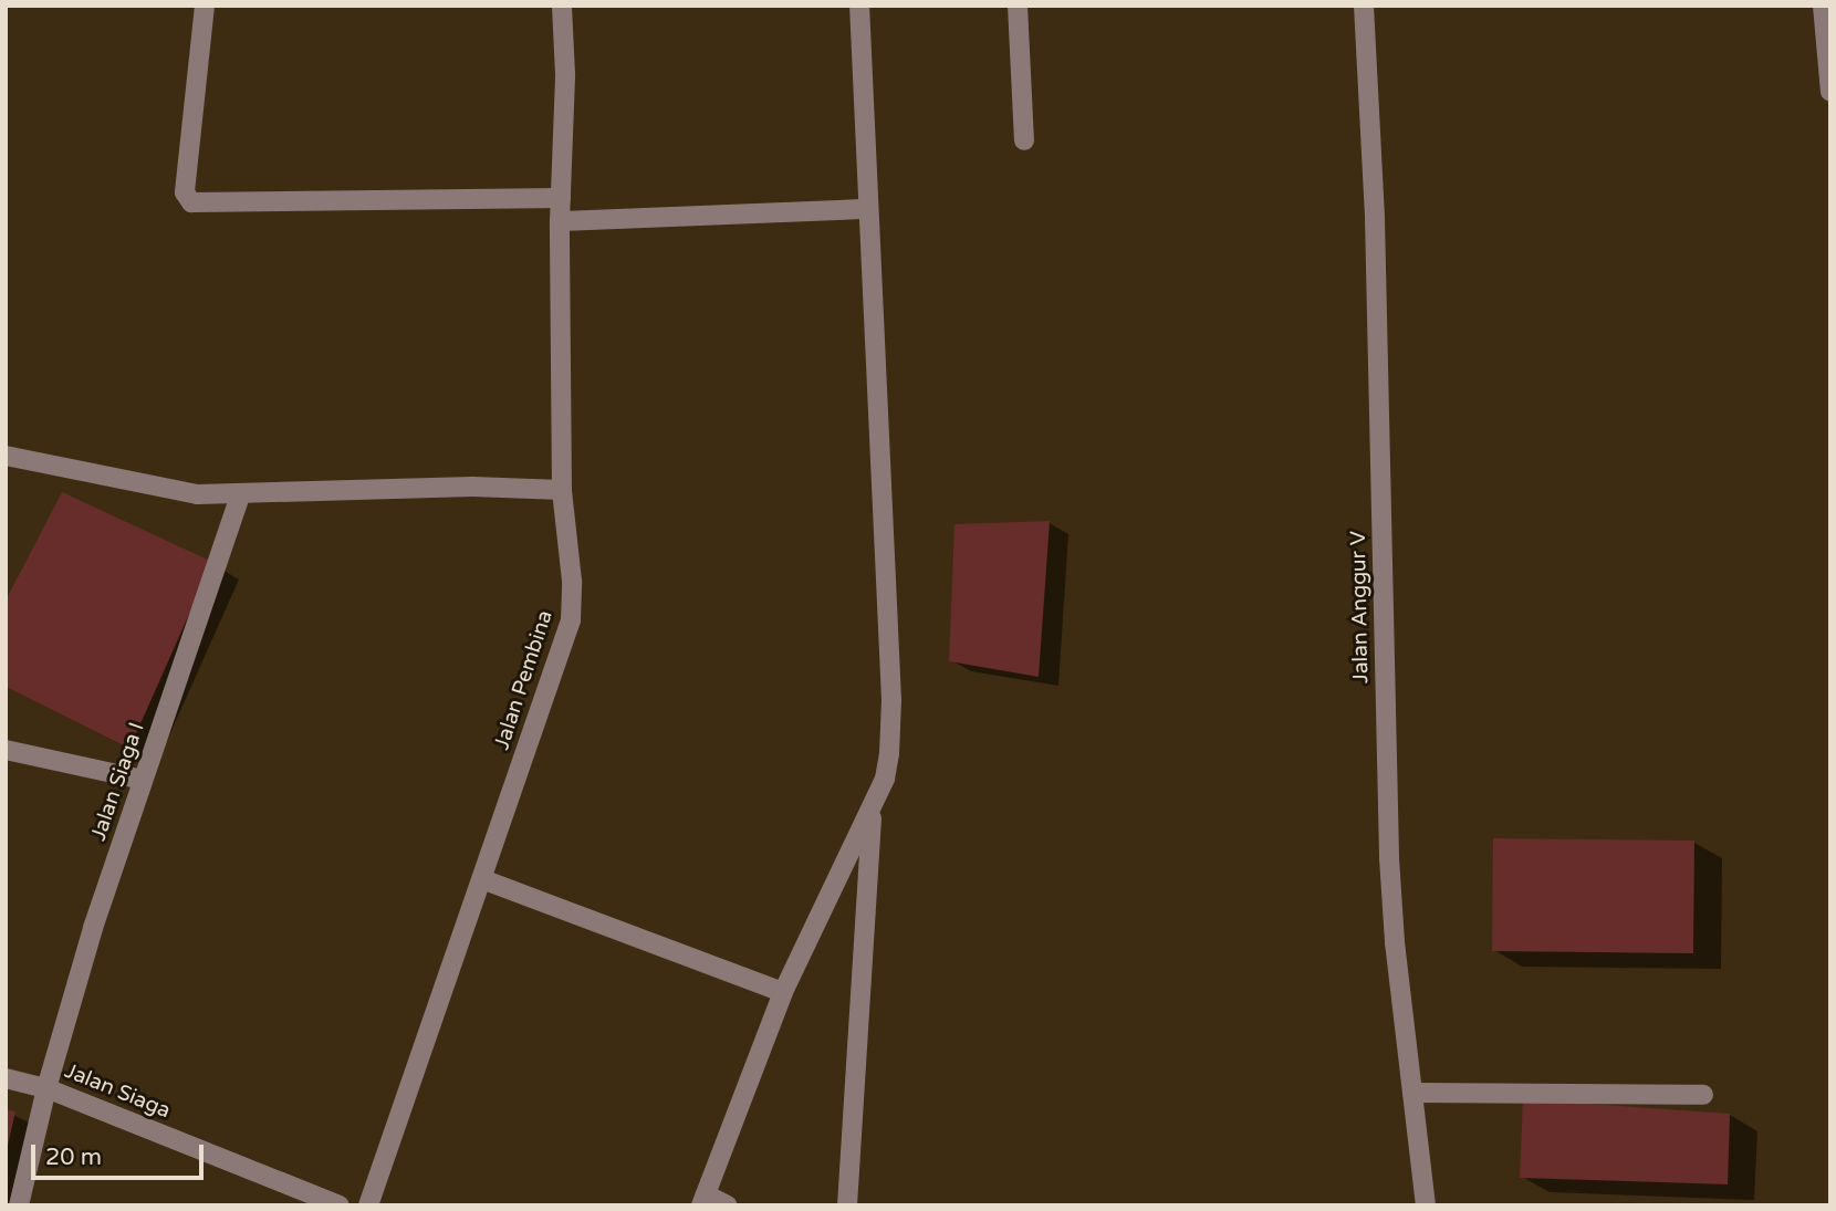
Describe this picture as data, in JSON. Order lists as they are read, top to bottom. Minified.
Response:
{"streets":{"street":["Jalan Anggur V","Jalan Pembina","Jalan Siaga I","Jalan Siaga"]},"crossings":[["Jalan Siaga I","Jalan Siaga"]],"scale_bar":"20 m"}
